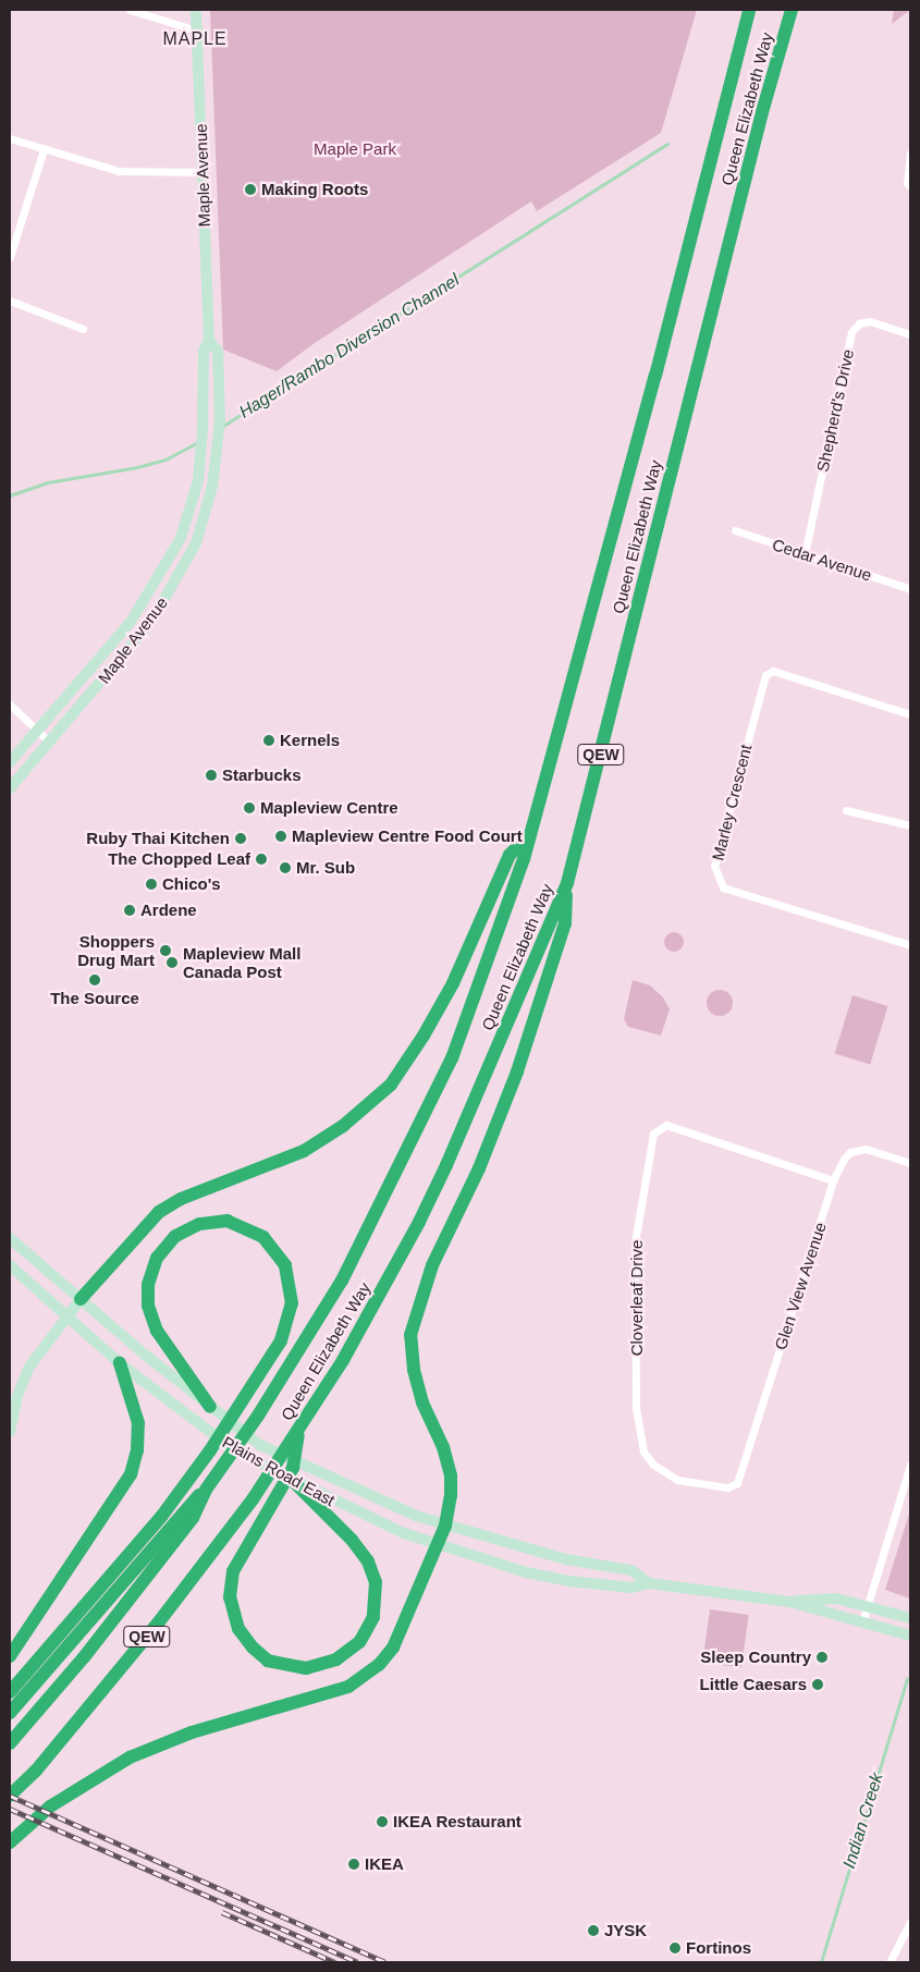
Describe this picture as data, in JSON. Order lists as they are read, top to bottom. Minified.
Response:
{"streets":{"highway":["Queen Elizabeth Way","QEW"],"main road":["Maple Avenue","Plains Road East"],"street":["Shepherd's Drive","Cedar Avenue","Marley Crescent","Glen View Avenue","Cloverleaf Drive"]},"crossings":[["Shepherd's Drive","Cedar Avenue"],["Glen View Avenue","Cloverleaf Drive"]],"districts":["MAPLE"],"water":["Hager/Rambo Diversion Channel","Indian Creek"],"parks":["Maple Park"],"places":["Making Roots","Kernels","Starbucks","Mapleview Centre","Mapleview Centre Food Court","Ruby Thai Kitchen","The Chopped Leaf","Mr. Sub","Chico's","Ardene","Shoppers Drug Mart","Mapleview Mall Canada Post","The Source","Sleep Country","Little Caesars","IKEA Restaurant","IKEA","JYSK","Fortinos"]}
